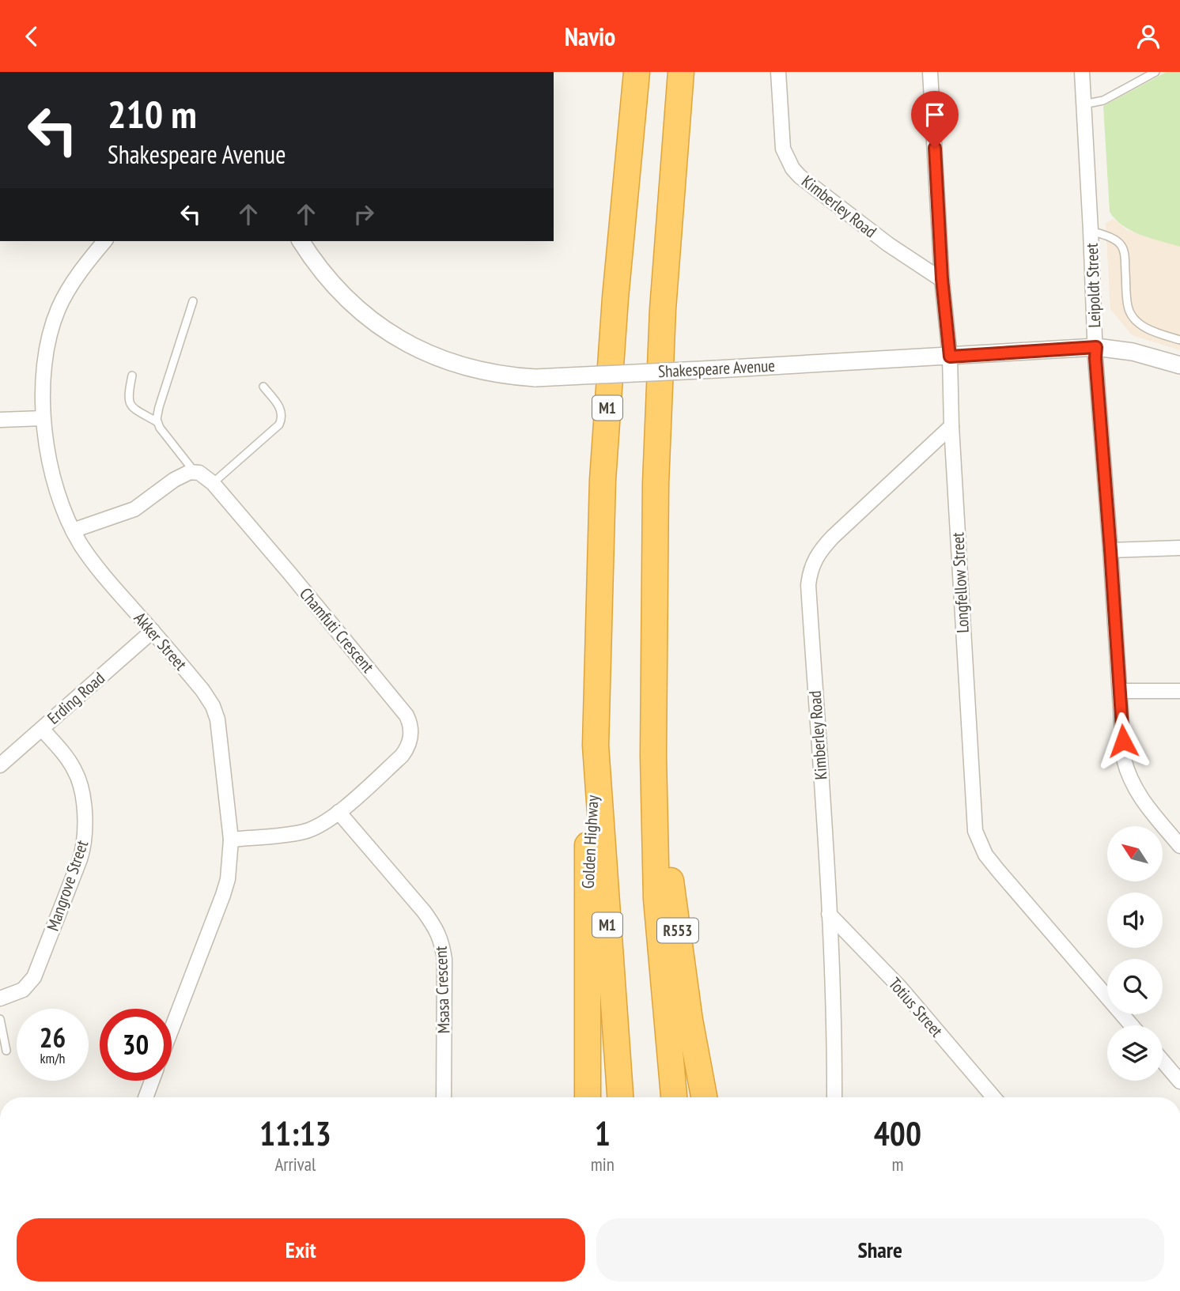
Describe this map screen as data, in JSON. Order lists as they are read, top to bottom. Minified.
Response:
{"streets":{"highway":["M1","Golden Highway","R553"],"street":["Kimberley Road","Leipoldt Street","Shakespeare Avenue","Longfellow Street","Chamfuti Crescent","Akker Street","Erding Road","Mangrove Street","Msasa Crescent","Totius Street"]},"crossings":[["Kimberley Road","Longfellow Street"],["Kimberley Road","Totius Street"],["Leipoldt Street","Shakespeare Avenue"],["Shakespeare Avenue","Longfellow Street"],["M1","Golden Highway"],["Chamfuti Crescent","Akker Street"],["Chamfuti Crescent","Msasa Crescent"],["Akker Street","Erding Road"],["Erding Road","Mangrove Street"]],"north":"top left","page":{"header":"Navio","turn":["210 m","Shakespeare Avenue"],"speed":"26 km/h","limit":"30","eta":["11:13","Arrival","1","min","400","m"],"buttons":["Exit","Share"]}}
